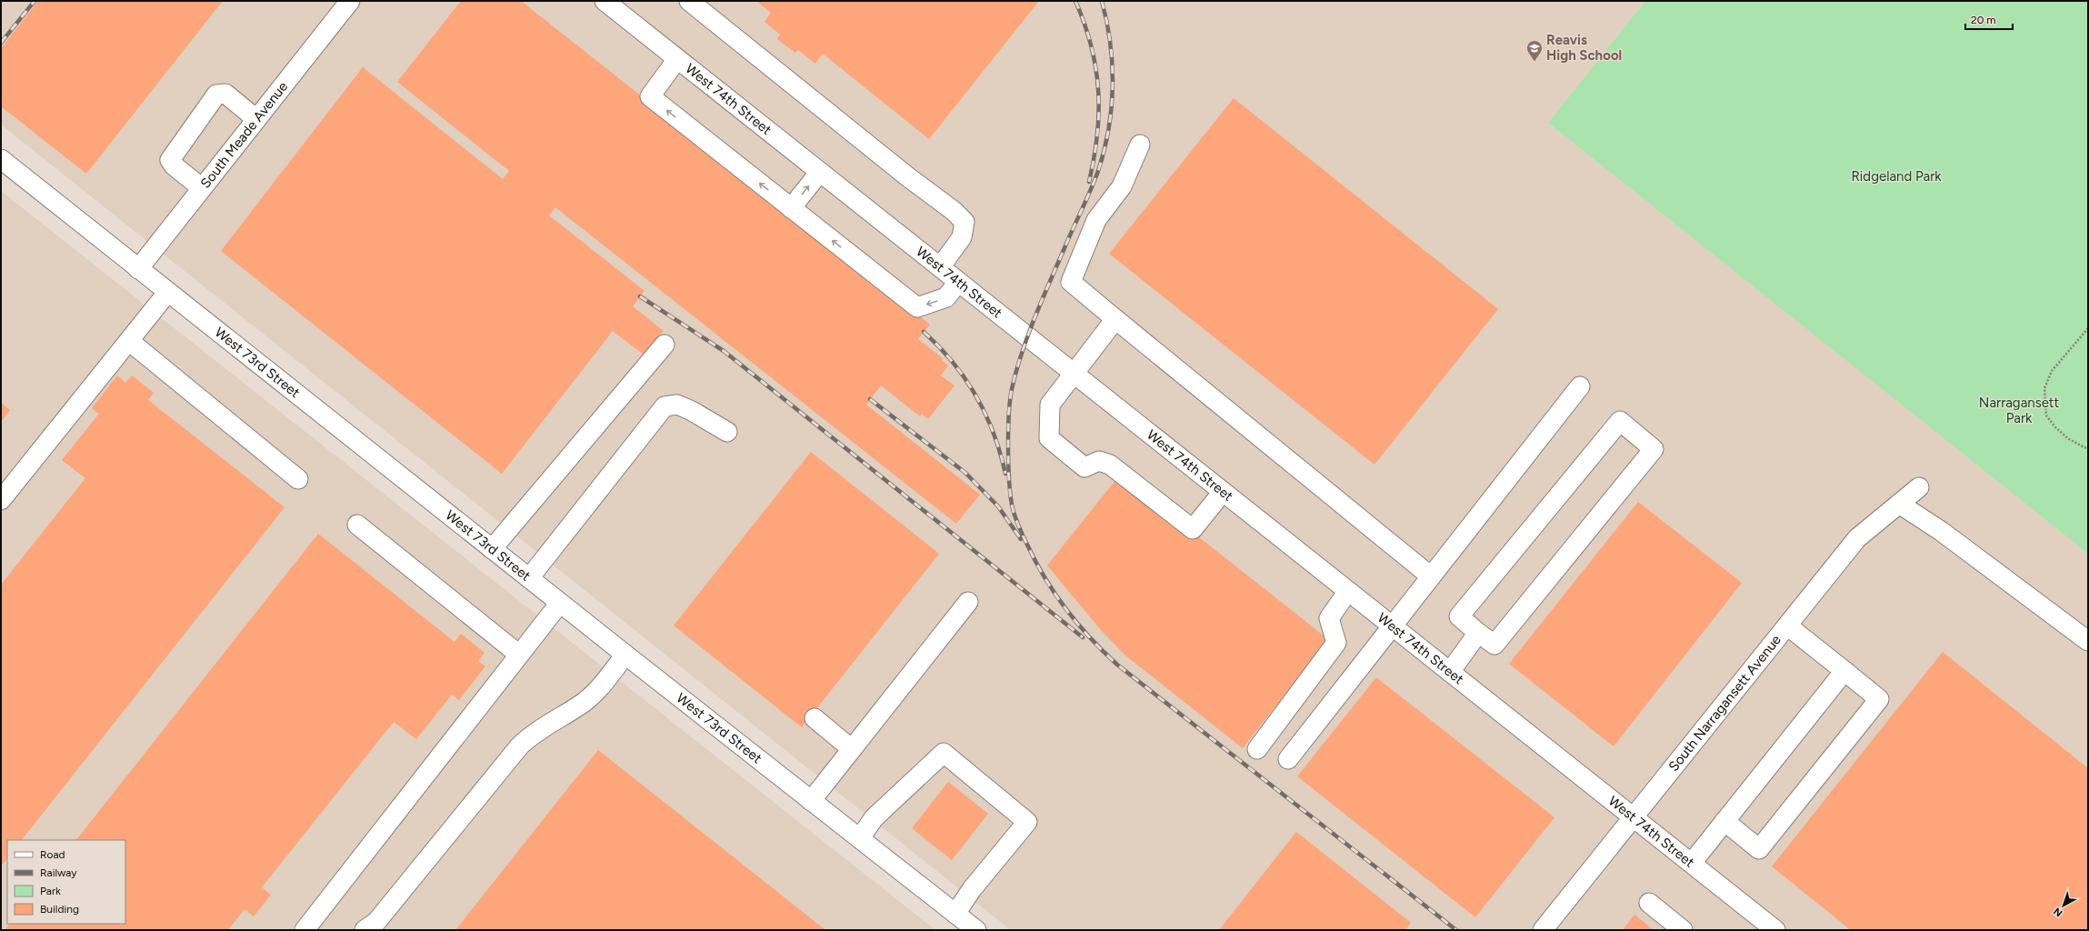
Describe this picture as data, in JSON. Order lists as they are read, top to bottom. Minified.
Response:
{"streets":{"street":["West 74th Street","South Meade Avenue","West 73rd Street","South Narragansett Avenue"]},"crossings":[["West 74th Street","South Narragansett Avenue"],["South Meade Avenue","West 73rd Street"]],"parks":["Ridgeland Park","Narragansett Park"],"places":{"school or university":["Reavis High School"]},"legend":["Road","Railway","Park","Building"],"scale_bar":"20 m","north":"bottom left"}
